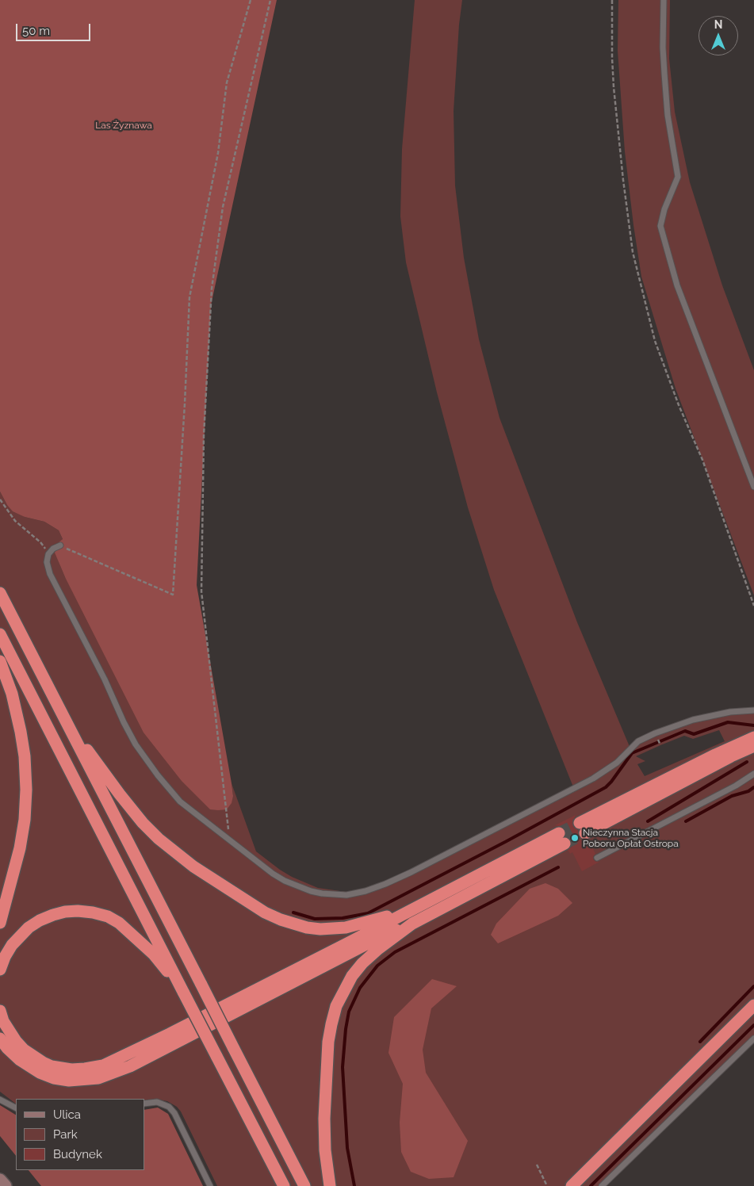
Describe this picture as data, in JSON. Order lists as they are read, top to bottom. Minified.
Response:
{"parks":["Las Żyznawa"],"places":["Nieczynna Stacja Poboru Opłat Ostropa"],"legend":["Ulica","Park","Budynek"],"scale_bar":"50 m","north":"top"}
